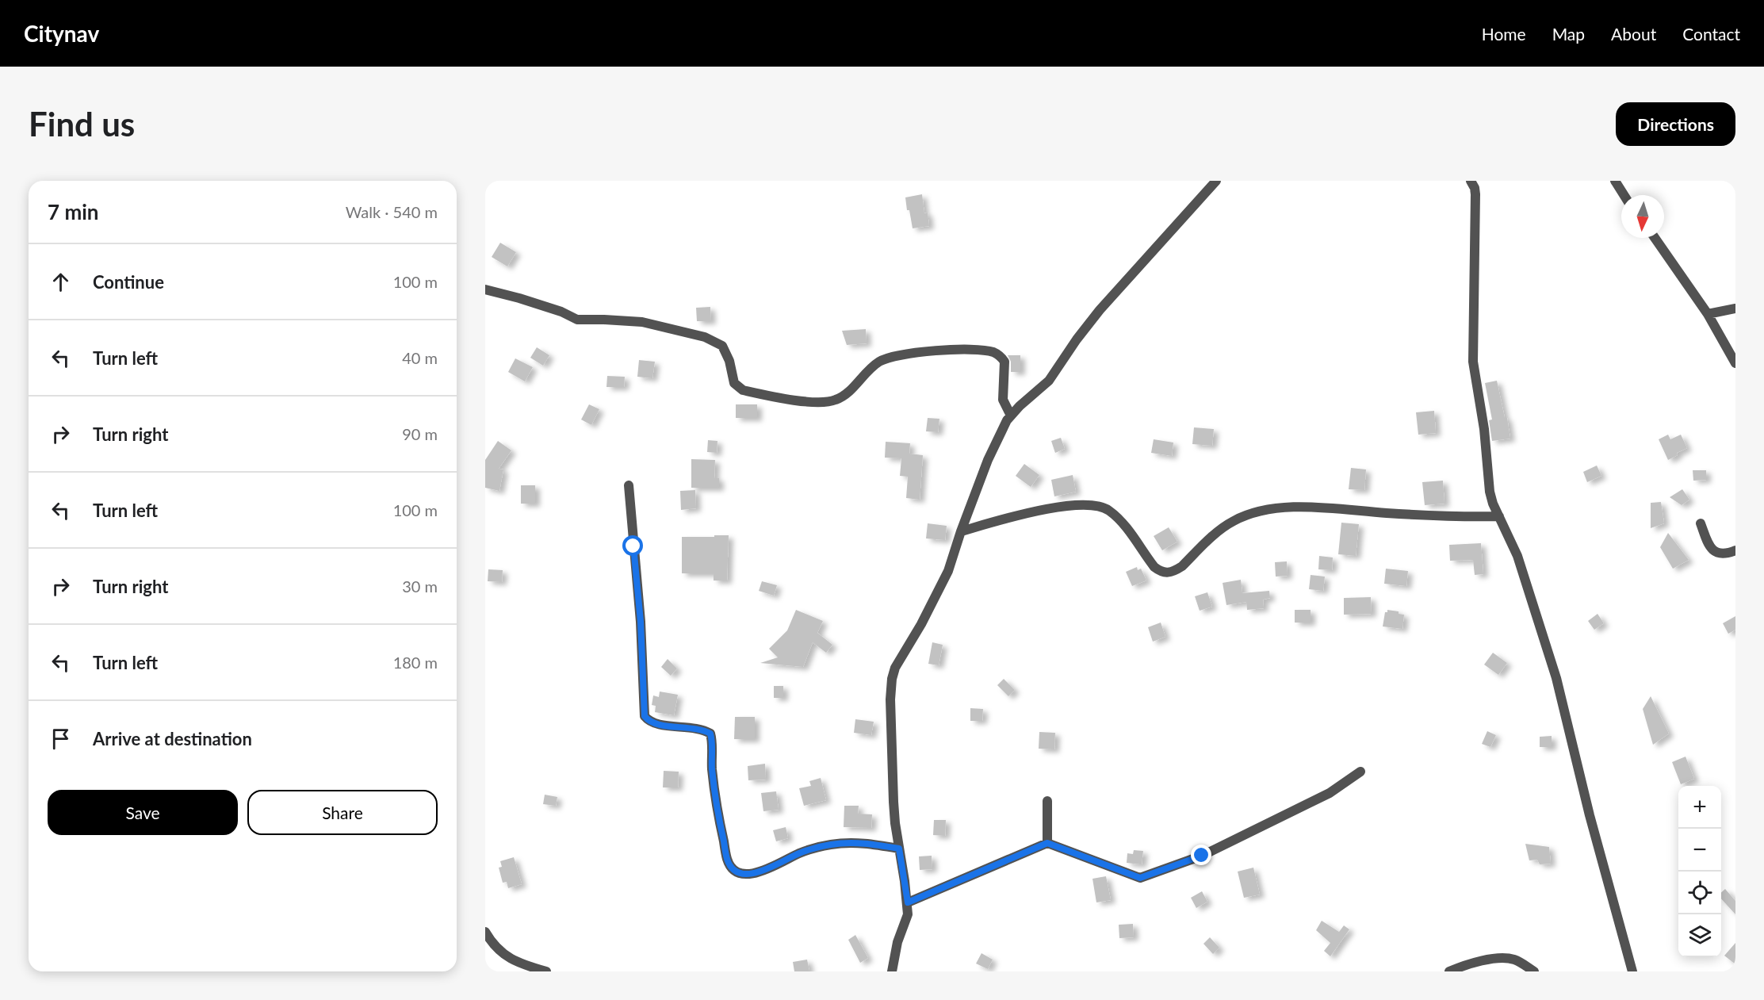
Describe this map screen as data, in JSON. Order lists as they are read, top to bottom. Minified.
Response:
{"north":"bottom","page":{"header":"Citynav","nav":["Home","Map","About","Contact"],"buttons":["Directions",["Save","Share"]],"title":"Find us","heading":["7 min","Walk · 540 m"],"list":[["Continue","100 m"],["Turn left","40 m"],["Turn right","90 m"],["Turn left","100 m"],["Turn right","30 m"],["Turn left","180 m"],"Arrive at destination"],"map_buttons":["+","−"]}}
